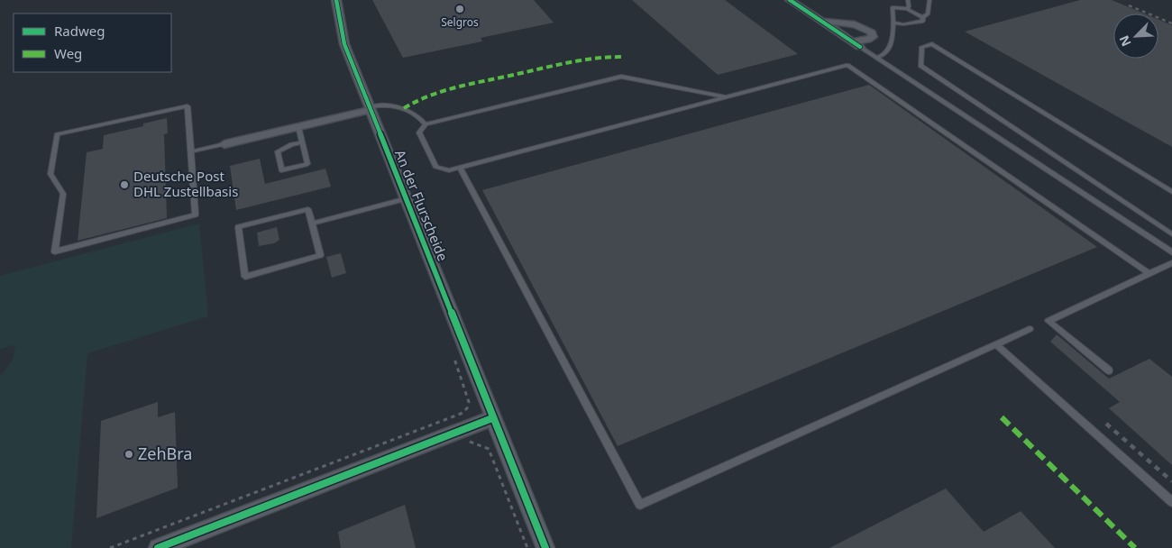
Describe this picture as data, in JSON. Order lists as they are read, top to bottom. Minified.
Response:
{"streets":{"street":["An der Flurscheide"]},"places":["Selgros","Deutsche Post DHL Zustellbasis","ZehBra"],"legend":["Radweg","Weg"],"north":"bottom left"}
